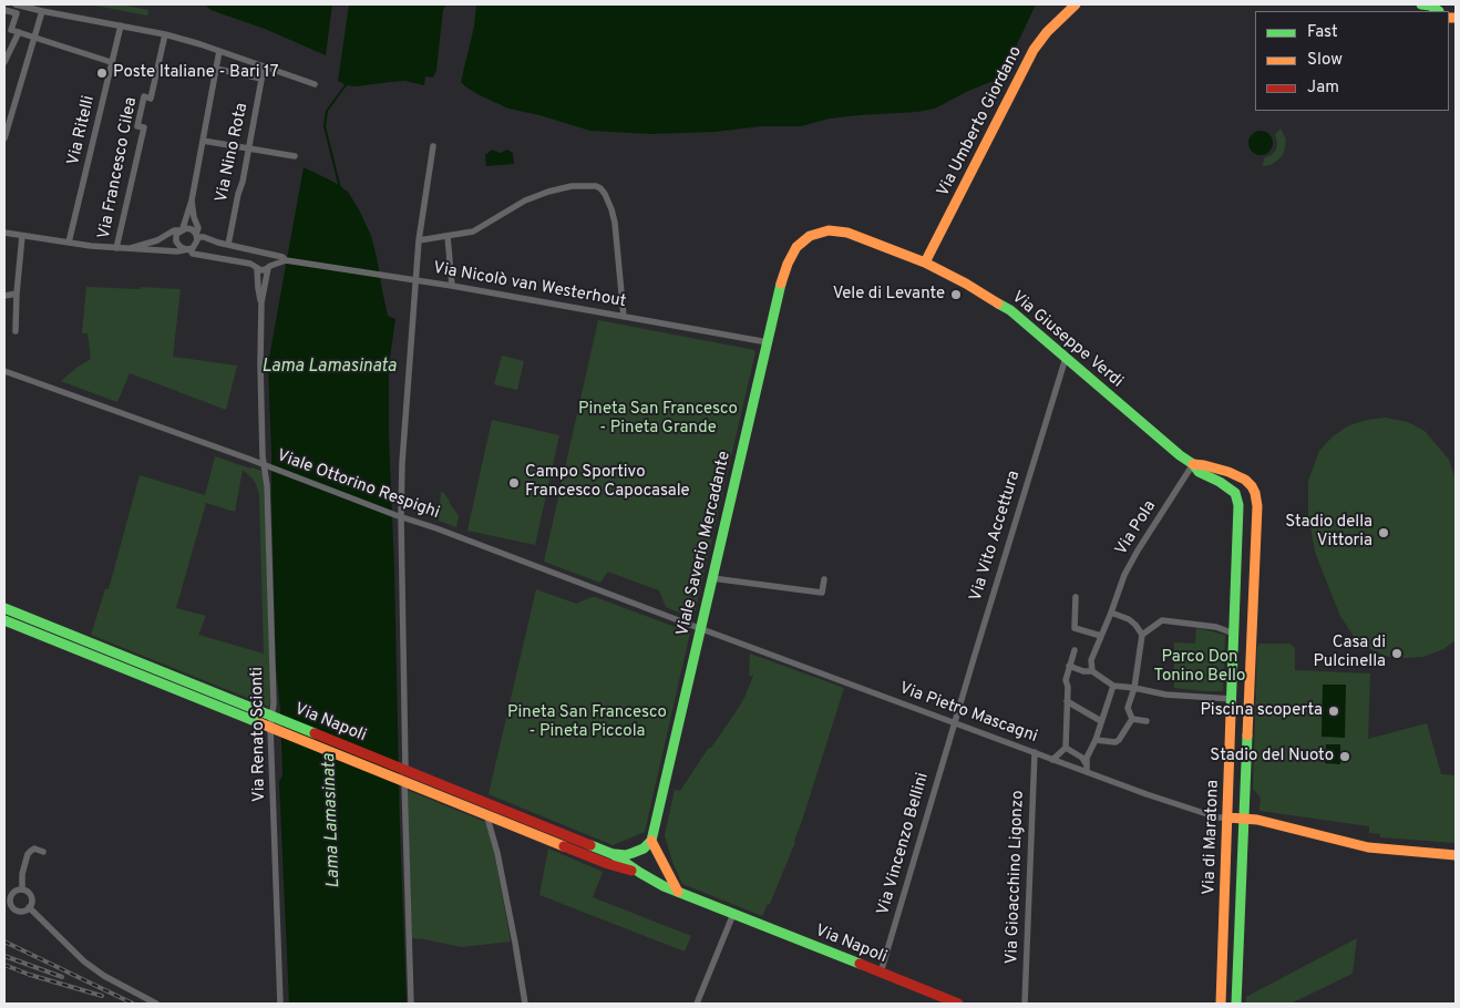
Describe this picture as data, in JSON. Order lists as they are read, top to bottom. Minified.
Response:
{"streets":{"main road":["Via Umberto Giordano","Via Giuseppe Verdi","Viale Saverio Mercadante","Via Napoli","Via di Maratona"],"street":["Via Ritelli","Via Nino Rota","Via Francesco Cilea","Via Nicolò van Westerhout","Viale Ottorino Respighi","Via Pola","Via Vito Accettura","Via Pietro Mascagni","Via Renato Scionti","Via Vincenzo Bellini","Via Gioacchino Ligonzo"]},"crossings":[["Via Umberto Giordano","Via Giuseppe Verdi"],["Via Nino Rota","Via Nicolò van Westerhout"],["Via Nicolò van Westerhout","Viale Saverio Mercadante"],["Via Giuseppe Verdi","Via Pola"],["Via Giuseppe Verdi","Via Vito Accettura"],["Via Giuseppe Verdi","Viale Saverio Mercadante"],["Via Giuseppe Verdi","Via di Maratona"],["Viale Ottorino Respighi","Viale Saverio Mercadante"],["Viale Ottorino Respighi","Via Pietro Mascagni"],["Viale Ottorino Respighi","Via Renato Scionti"],["Via Vito Accettura","Via Pietro Mascagni"],["Via Vito Accettura","Via Vincenzo Bellini"],["Viale Saverio Mercadante","Via Pietro Mascagni"],["Via Pietro Mascagni","Via di Maratona"],["Via Pietro Mascagni","Via Vincenzo Bellini"],["Via Pietro Mascagni","Via Gioacchino Ligonzo"],["Via Napoli","Via Renato Scionti"],["Via Napoli","Via Vincenzo Bellini"]],"water":["Lama Lamasinata"],"parks":["Pineta San Francesco - Pineta Grande","Parco Don Tonino Bello","Pineta San Francesco - Pineta Piccola"],"places":["Poste Italiane - Bari 17","Vele di Levante","Campo Sportivo Francesco Capocasale","Stadio della Vittoria","Casa di Pulcinella","Piscina scoperta","Stadio del Nuoto"],"legend":["Fast","Slow","Jam"]}
